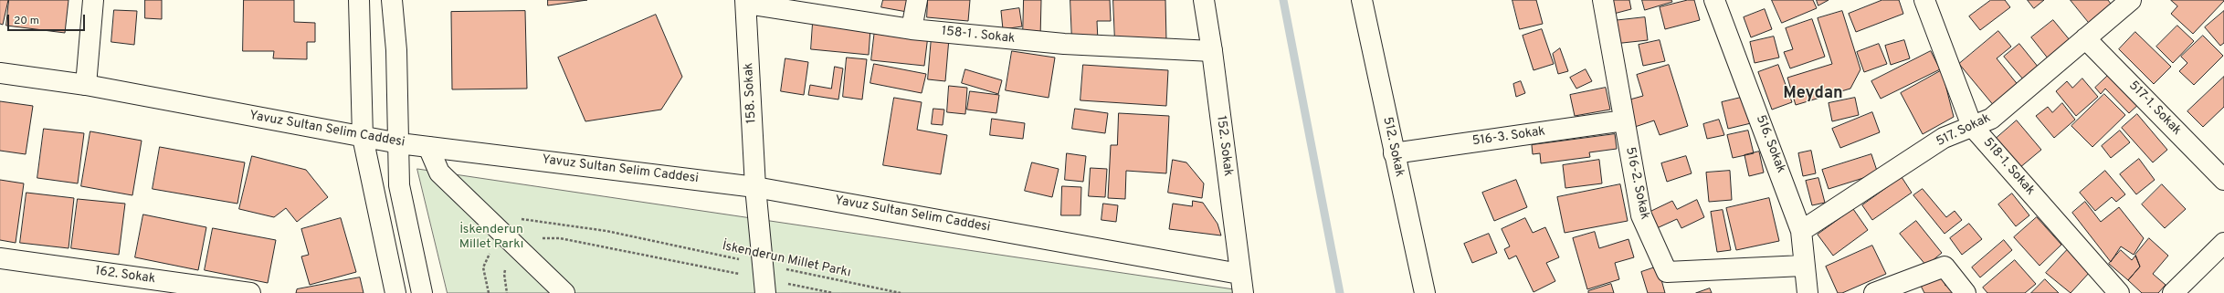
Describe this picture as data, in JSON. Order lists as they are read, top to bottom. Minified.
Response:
{"streets":{"street":["158-1 . Sokak","158. Sokak","517-1. Sokak","Yavuz Sultan Selim Caddesi","517. Sokak","516-3. Sokak","516. Sokak","152. Sokak","512. Sokak","518-1. Sokak","516-2. Sokak","162. Sokak"],"path":["İskenderun Millet Parkı"]},"crossings":[["158-1 . Sokak","158. Sokak"],["158-1 . Sokak","152. Sokak"],["158. Sokak","Yavuz Sultan Selim Caddesi"],["158. Sokak","İskenderun Millet Parkı"],["517-1. Sokak","517. Sokak"],["Yavuz Sultan Selim Caddesi","152. Sokak"],["517. Sokak","516. Sokak"],["517. Sokak","518-1. Sokak"],["516-3. Sokak","512. Sokak"],["516-3. Sokak","516-2. Sokak"],["516. Sokak","516-2. Sokak"]],"districts":["Meydan"],"parks":["İskenderun Millet Parkı"],"scale_bar":"20 m"}
